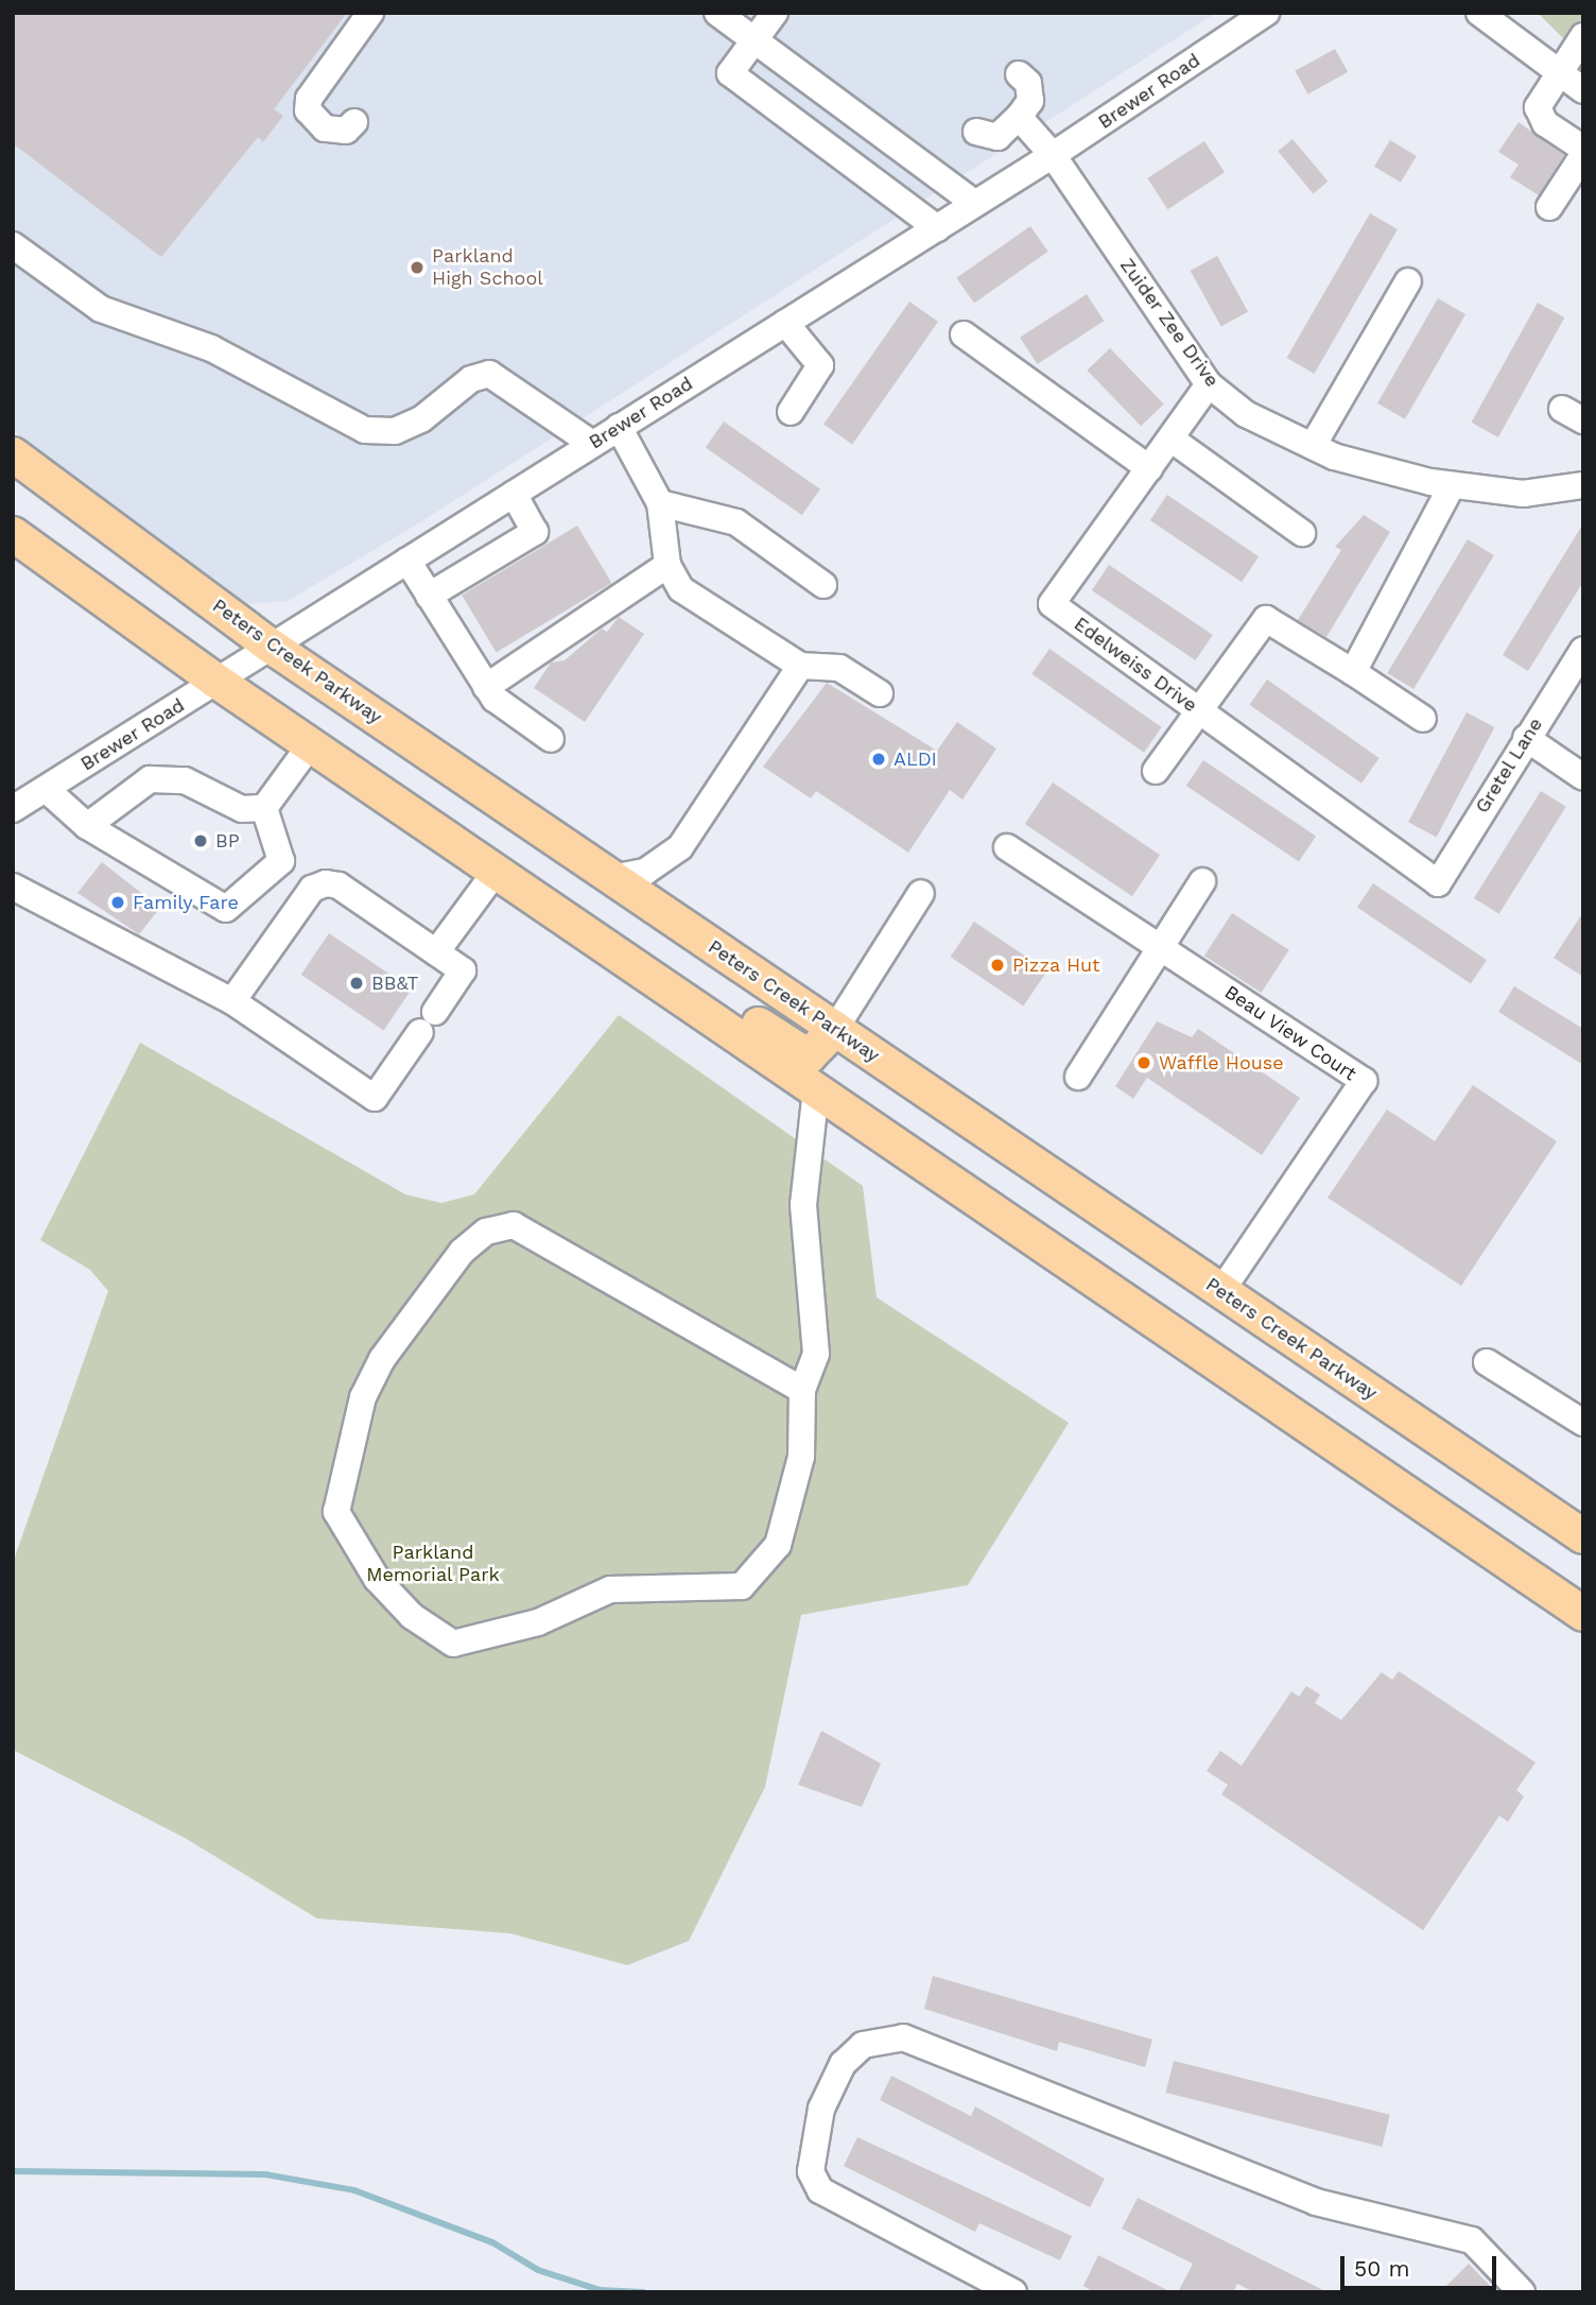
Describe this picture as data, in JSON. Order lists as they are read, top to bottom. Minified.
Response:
{"streets":{"main road":["Peters Creek Parkway"],"street":["Brewer Road","Zuider Zee Drive","Edelweiss Drive","Gretel Lane","Beau View Court"]},"crossings":[["Brewer Road","Zuider Zee Drive"],["Brewer Road","Peters Creek Parkway"],["Zuider Zee Drive","Edelweiss Drive"],["Peters Creek Parkway","Beau View Court"],["Edelweiss Drive","Gretel Lane"]],"parks":["Parkland Memorial Park"],"places":["Parkland High School","ALDI","BP","Family Fare","Pizza Hut","BB&T","Waffle House"],"scale_bar":"50 m"}
